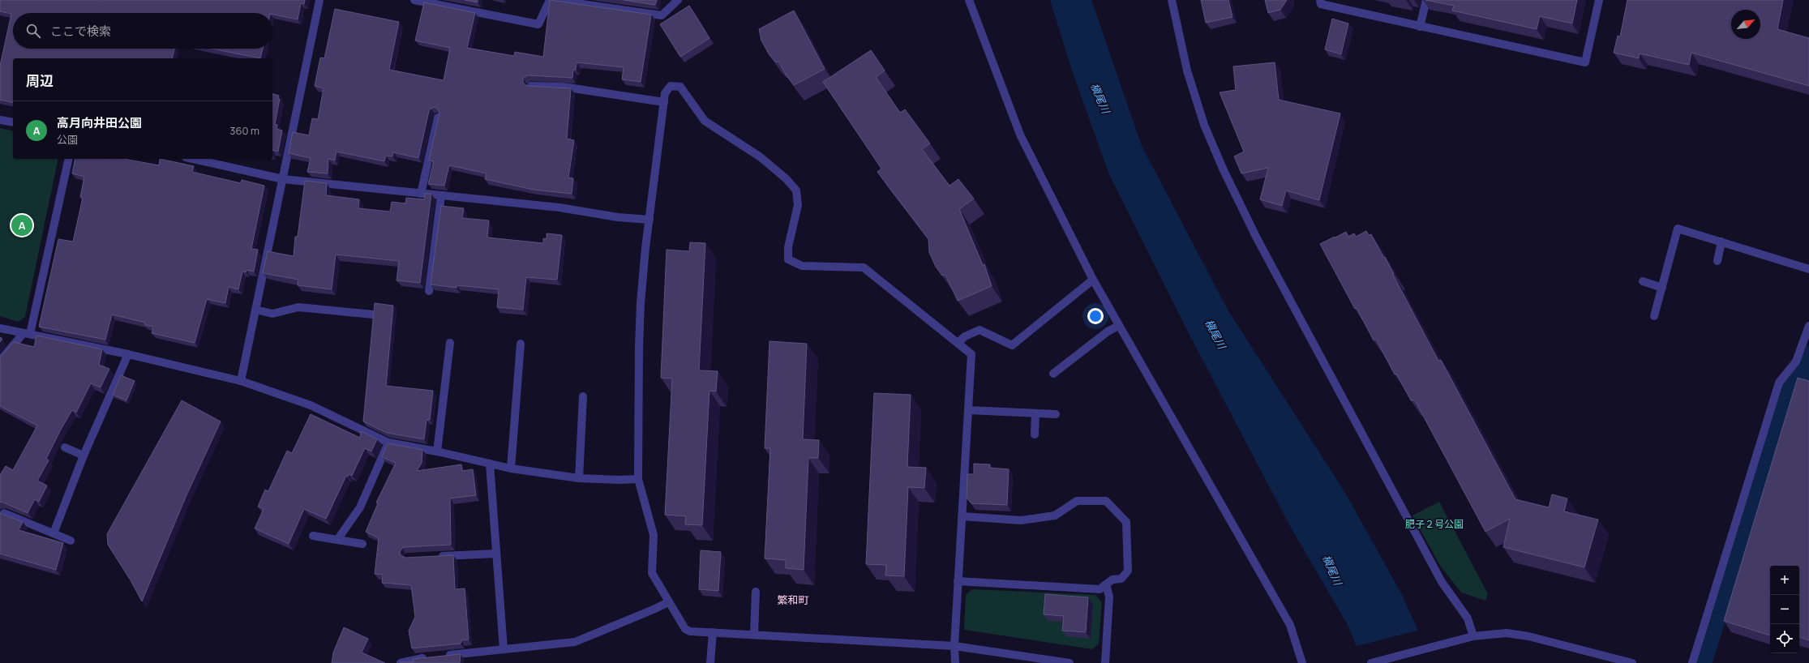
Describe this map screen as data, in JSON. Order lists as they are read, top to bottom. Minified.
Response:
{"districts":["繁和町"],"water":["槇尾川"],"parks":["肥子２号公園"],"north":"top right","page":{"search":"ここで検索","heading":"周辺","list":[{"mark":"A","name":"高月向井田公園","note":"公園","value":"360 m"}],"pins":"A","map_buttons":["+","−"]}}
